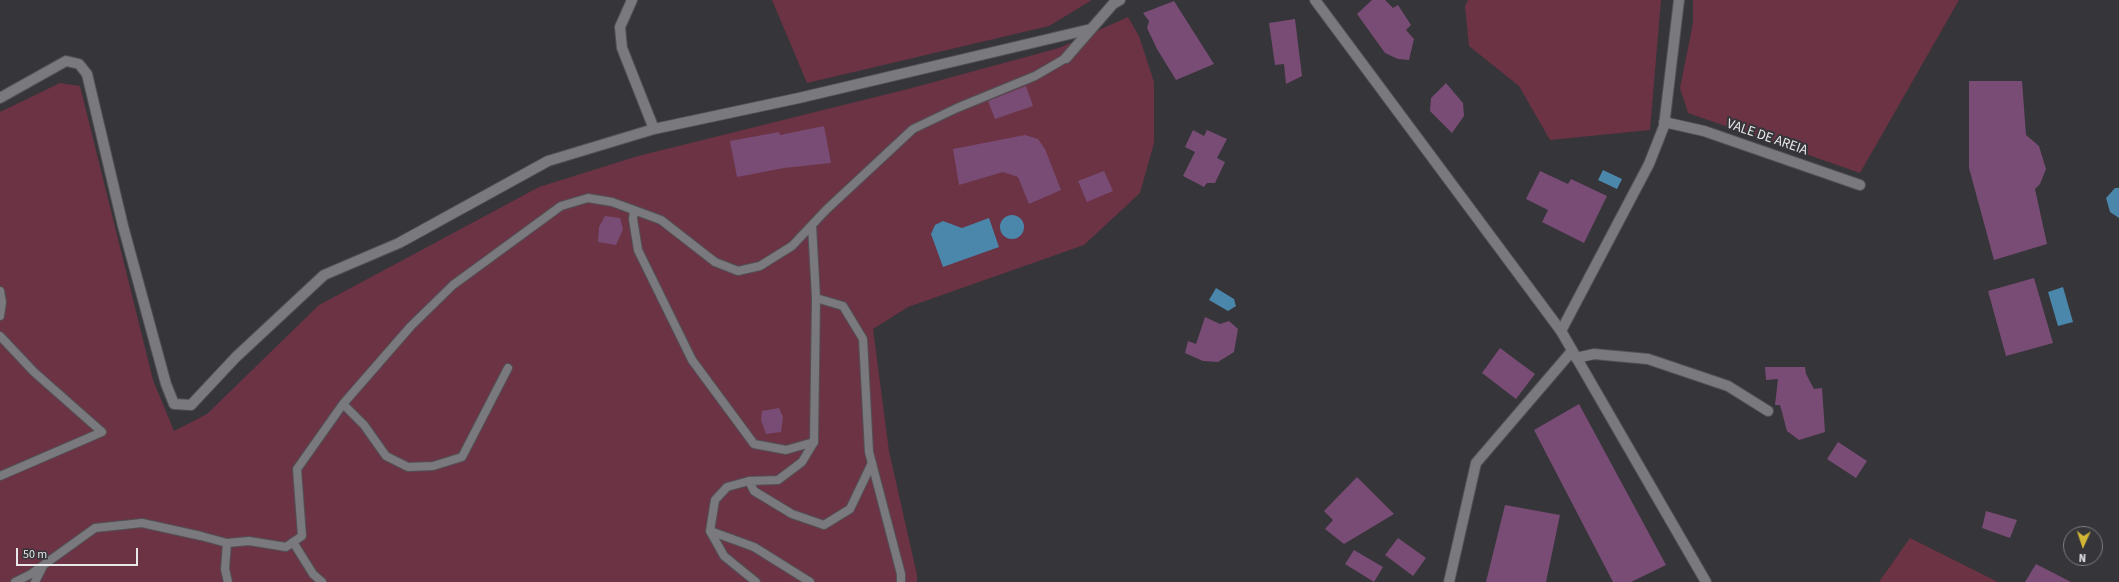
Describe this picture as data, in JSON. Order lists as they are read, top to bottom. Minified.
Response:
{"streets":{"street":["VALE DE AREIA"]},"scale_bar":"50 m","north":"bottom"}
